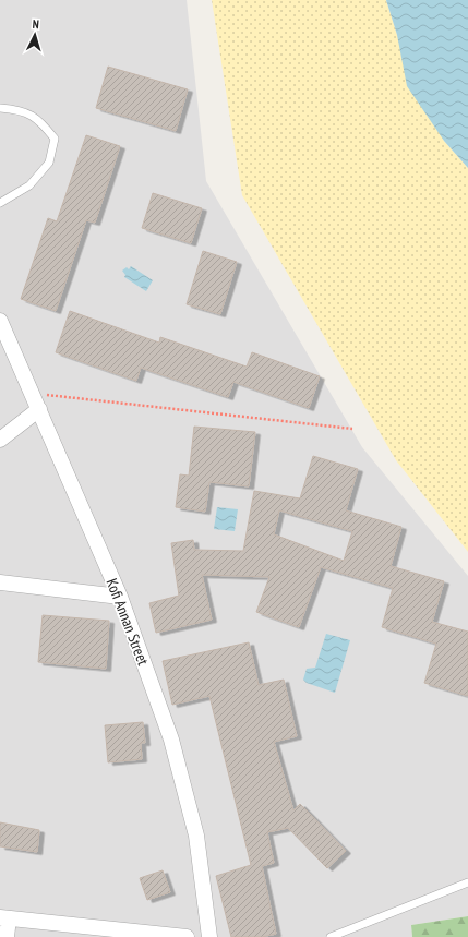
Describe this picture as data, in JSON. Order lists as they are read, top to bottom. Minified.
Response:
{"streets":{"street":["Kofi Annan Street"]},"north":"top"}
